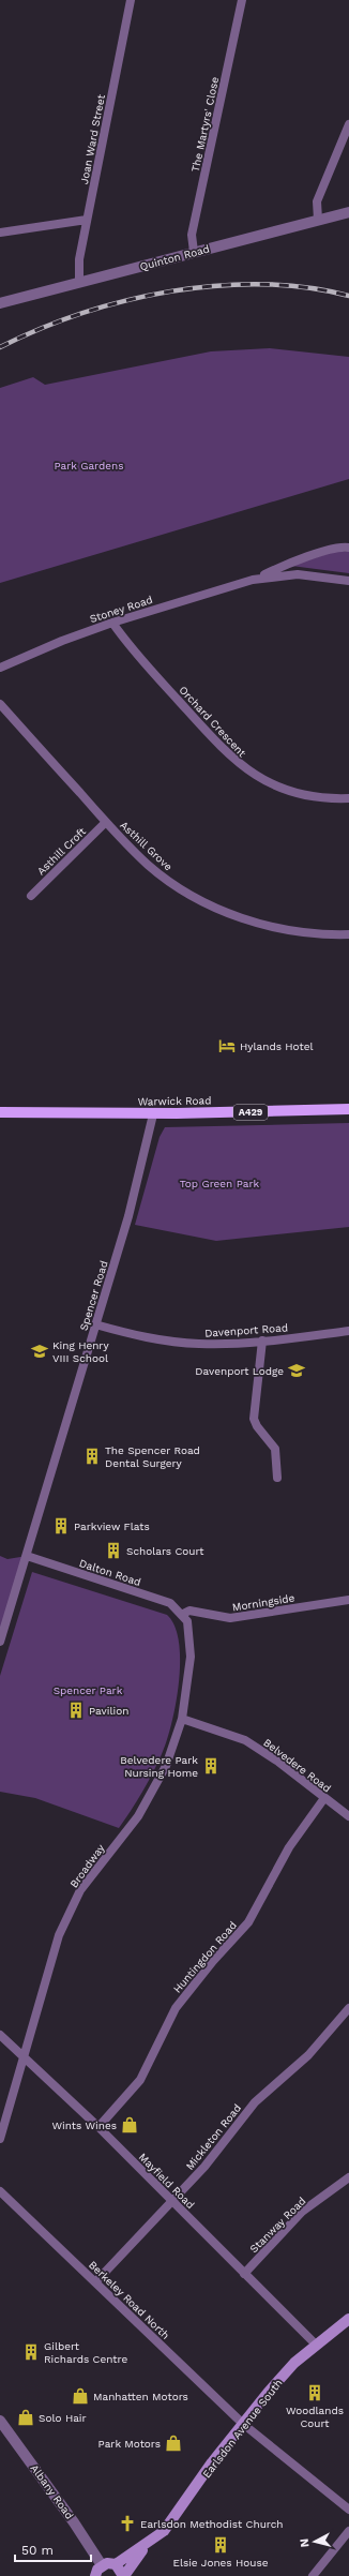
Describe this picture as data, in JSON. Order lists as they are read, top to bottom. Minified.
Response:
{"streets":{"main road":["Warwick Road","A429","Earlsdon Avenue South"],"street":["The Martyrs' Close","Joan Ward Street","Quinton Road","Stoney Road","Orchard Crescent","Asthill Grove","Asthill Croft","Spencer Road","Davenport Road","Dalton Road","Morningside","Belvedere Road","Broadway","Huntingdon Road","Mickleton Road","Mayfield Road","Stanway Road","Berkeley Road North","Albany Road"]},"crossings":[["The Martyrs' Close","Quinton Road"],["Joan Ward Street","Quinton Road"],["Stoney Road","Orchard Crescent"],["Asthill Grove","Asthill Croft"],["Warwick Road","Spencer Road"],["Spencer Road","Davenport Road"],["Spencer Road","Dalton Road"],["Dalton Road","Morningside"],["Dalton Road","Broadway"],["Morningside","Broadway"],["Belvedere Road","Broadway"],["Belvedere Road","Huntingdon Road"],["Broadway","Mayfield Road"],["Huntingdon Road","Mayfield Road"],["Mickleton Road","Mayfield Road"],["Mickleton Road","Berkeley Road North"],["Mayfield Road","Stanway Road"],["Mayfield Road","Earlsdon Avenue South"],["Berkeley Road North","Earlsdon Avenue South"]],"parks":["Park Gardens","Top Green Park","Spencer Park"],"places":{"hotel":["Hylands Hotel"],"school or university":["King Henry VIII School","Davenport Lodge"],"building":["The Spencer Road Dental Surgery","Parkview Flats","Scholars Court","Pavilion","Belvedere Park Nursing Home","Gilbert Richards Centre","Woodlands Court","Elsie Jones House"],"shop":["Wints Wines","Manhatten Motors","Solo Hair","Park Motors"],"church":["Earlsdon Methodist Church"]},"scale_bar":"50 m","north":"left"}
